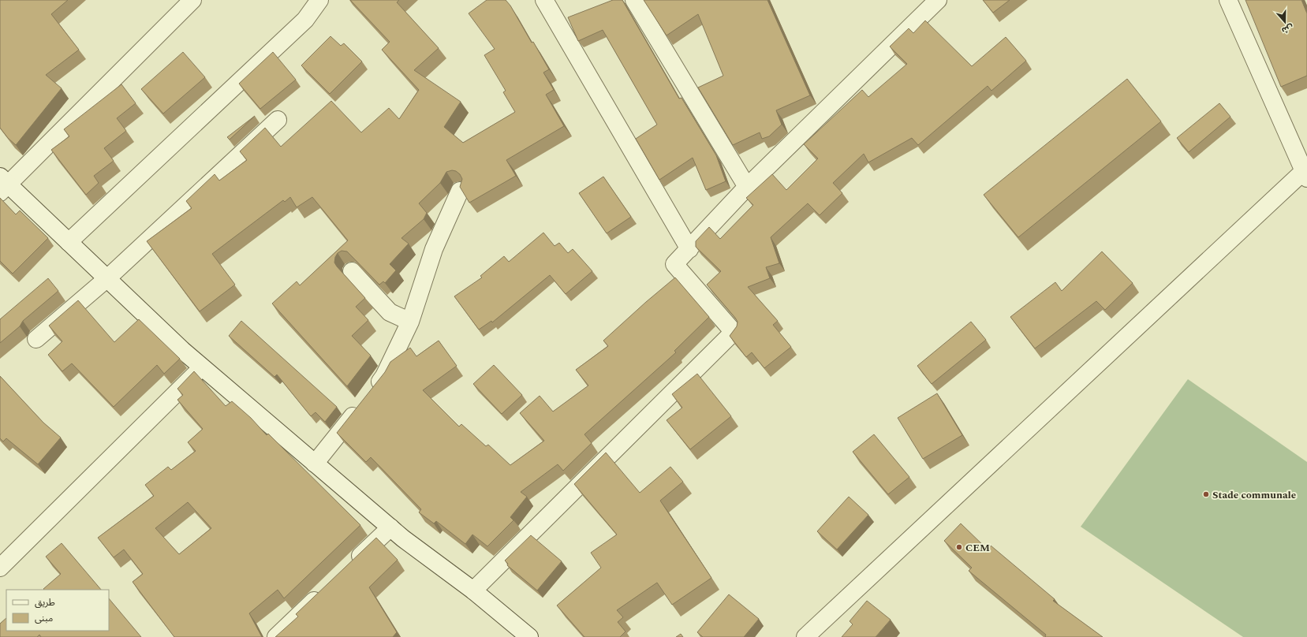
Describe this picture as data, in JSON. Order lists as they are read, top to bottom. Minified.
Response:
{"places":["Stade communale","CEM"],"legend":["طريق","مبنى"],"north":"bottom"}
